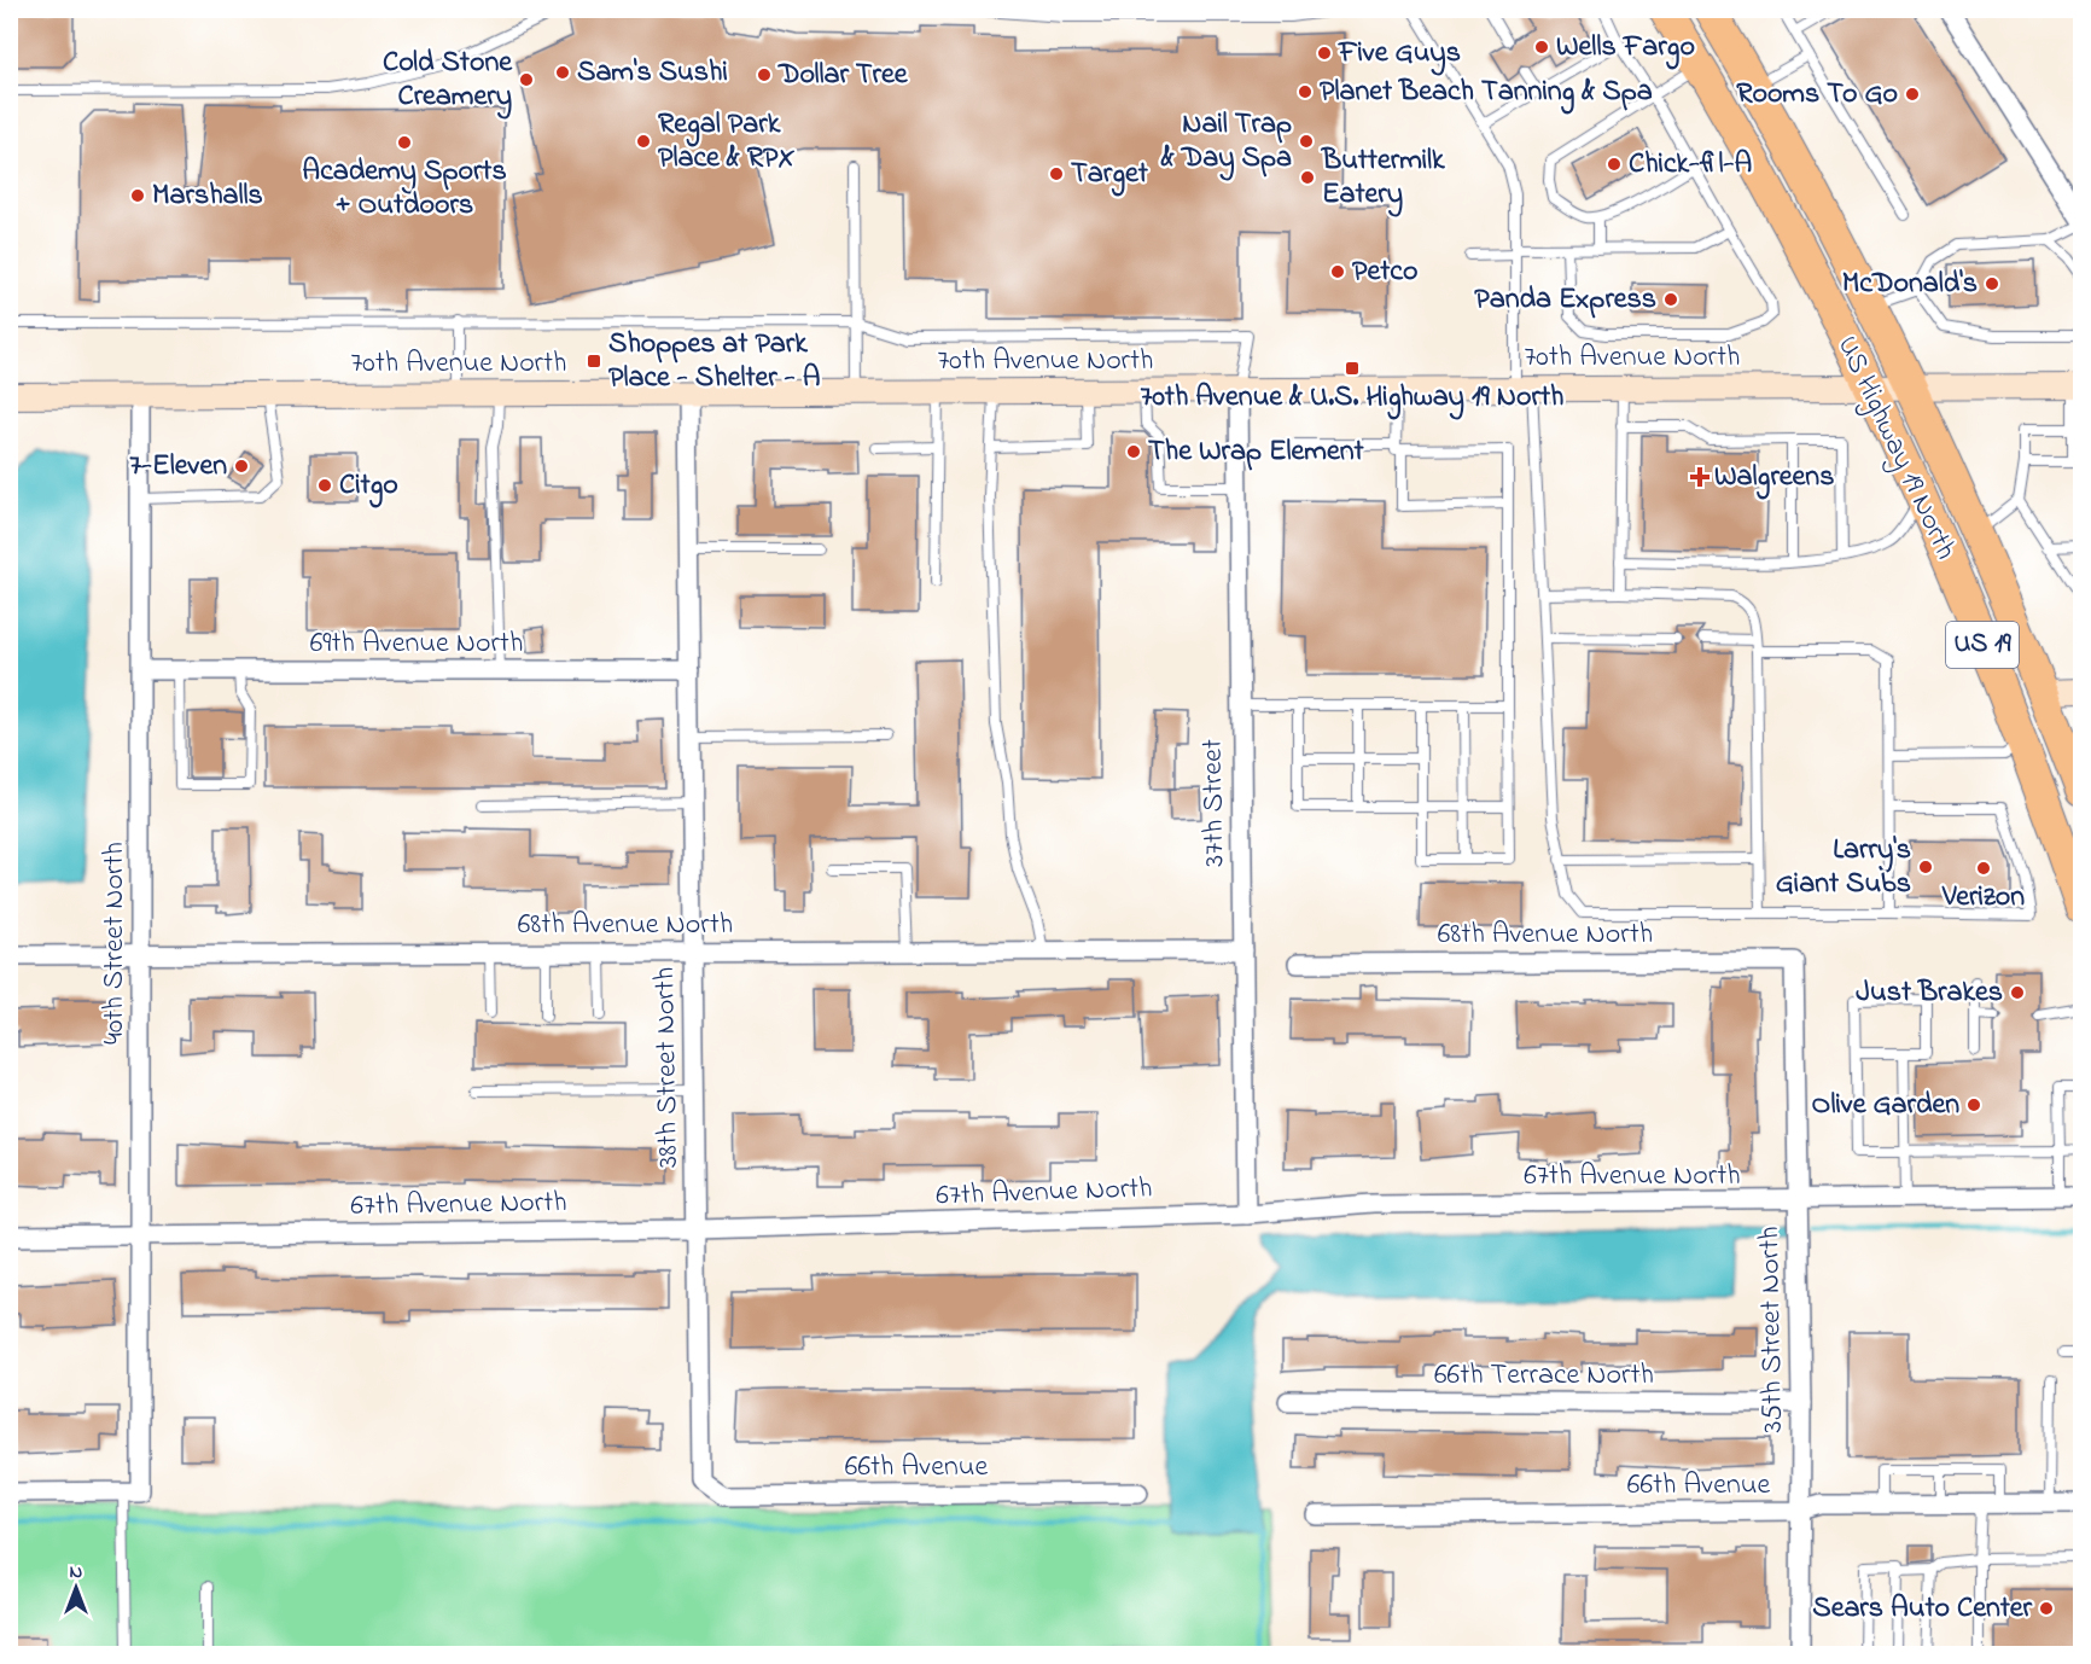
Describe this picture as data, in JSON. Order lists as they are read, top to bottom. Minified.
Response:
{"streets":{"highway":["US Highway 19 North","US 19"],"street":["70th Avenue North","69th Avenue North","37th Street","68th Avenue North","40th Street North","38th Street North","67th Avenue North","35th Street North","66th Terrace North","66th Avenue"]},"crossings":[["70th Avenue North","US Highway 19 North"],["70th Avenue North","37th Street"],["70th Avenue North","40th Street North"],["70th Avenue North","38th Street North"],["69th Avenue North","40th Street North"],["69th Avenue North","38th Street North"],["37th Street","68th Avenue North"],["37th Street","67th Avenue North"],["68th Avenue North","40th Street North"],["68th Avenue North","38th Street North"],["68th Avenue North","35th Street North"],["40th Street North","67th Avenue North"],["38th Street North","67th Avenue North"],["38th Street North","66th Avenue"],["67th Avenue North","35th Street North"],["35th Street North","66th Terrace North"],["35th Street North","66th Avenue"]],"places":{"other":["Wells Fargo","Five Guys","Sam's Sushi","Dollar Tree","Cold Stone Creamery","Planet Beach Tanning & Spa","Rooms To Go","Regal Park Place & RPX","Nail Trap & Day Spa","Academy Sports + Outdoors","Chick-fil-A","Target","Buttermilk Eatery","Marshalls","Petco","McDonald's","Panda Express","The Wrap Element","7-Eleven","Citgo","Larry's Giant Subs","Verizon","Just Brakes","Olive Garden","Sears Auto Center"],"transit":["Shoppes at Park Place - Shelter - A","70th Avenue & U.S. Highway 19 North"],"health":["Walgreens"]},"north":"top"}
